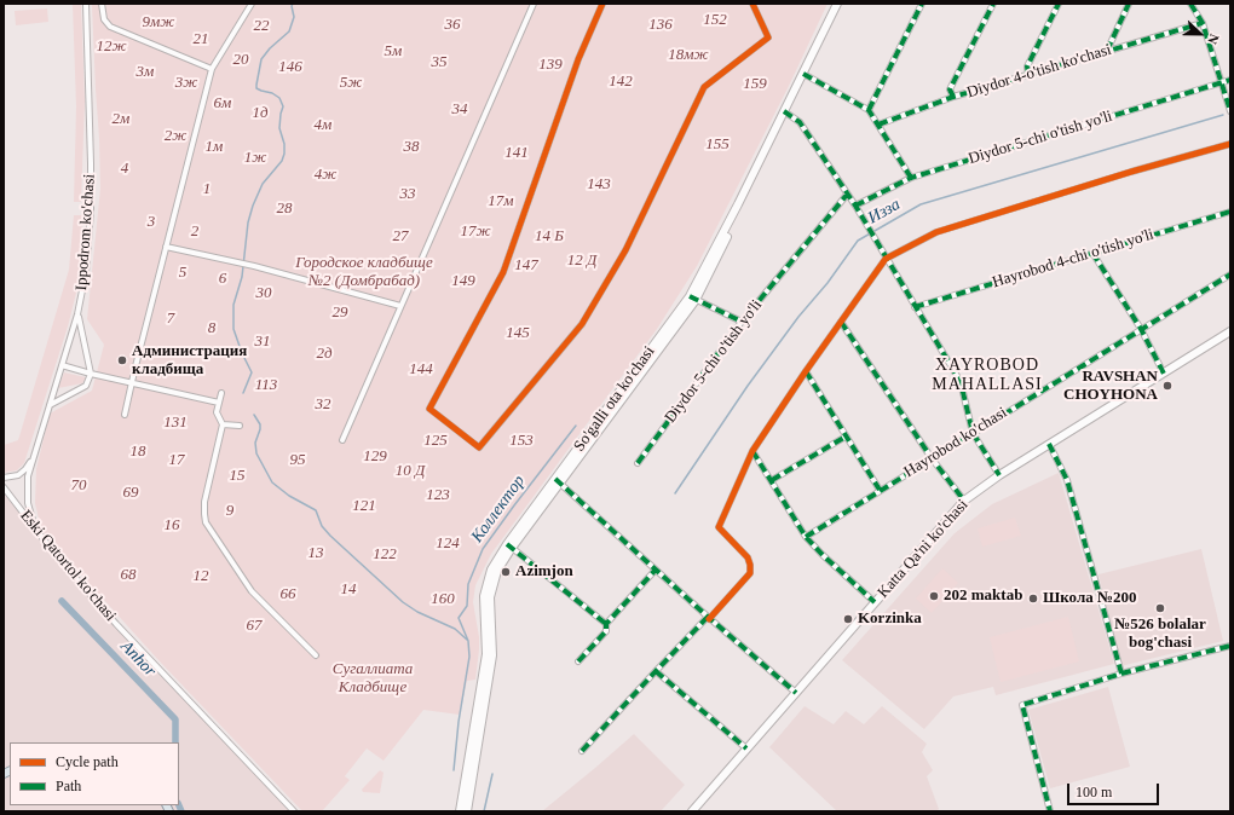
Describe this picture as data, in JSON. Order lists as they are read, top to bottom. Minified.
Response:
{"streets":{"main road":["So'galli ota ko'chasi","Katta Qa'ni ko'chasi"],"street":["Diydor 4-o'tish ko'chasi","Diydor 5-chi o'tish yo'li","Ippodrom ko'chasi","Hayrobod 4-chi o'tish yo'li","Hayrobod ko'chasi","Eski Qatortol ko'chasi"]},"crossings":[["Ippodrom ko'chasi","Eski Qatortol ko'chasi"]],"districts":["XAYROBOD MAHALLASI"],"water":["Изза","Коллектор","Anhor"],"parks":["152","9мж","36","136","22","21","12ж","5м","18мж","20","35","139","146","3м","142","3ж","5ж","159","6м","34","1д","2м","4м","2ж","155","1м","38","141","1ж","4","4ж","143","1","33","17м","28","3","2","17ж","27","14 Б","12 Д","Городское кладбище №2 (Домбрабад)","147","5","6","149","30","29","7","8","145","31","2д","144","113","32","131","125","153","18","129","17","95","10 Д","15","70","69","123","121","9","16","124","13","122","68","12","14","66","160","67","Сугаллиата Кладбище"],"places":["Администрация кладбища","RAVSHAN CHOYHONA","Azimjon","202 maktab","Школа №200","№526 bolalar bog'chasi","Korzinka"],"legend":["Cycle path","Path"],"scale_bar":"100 m","north":"right"}
